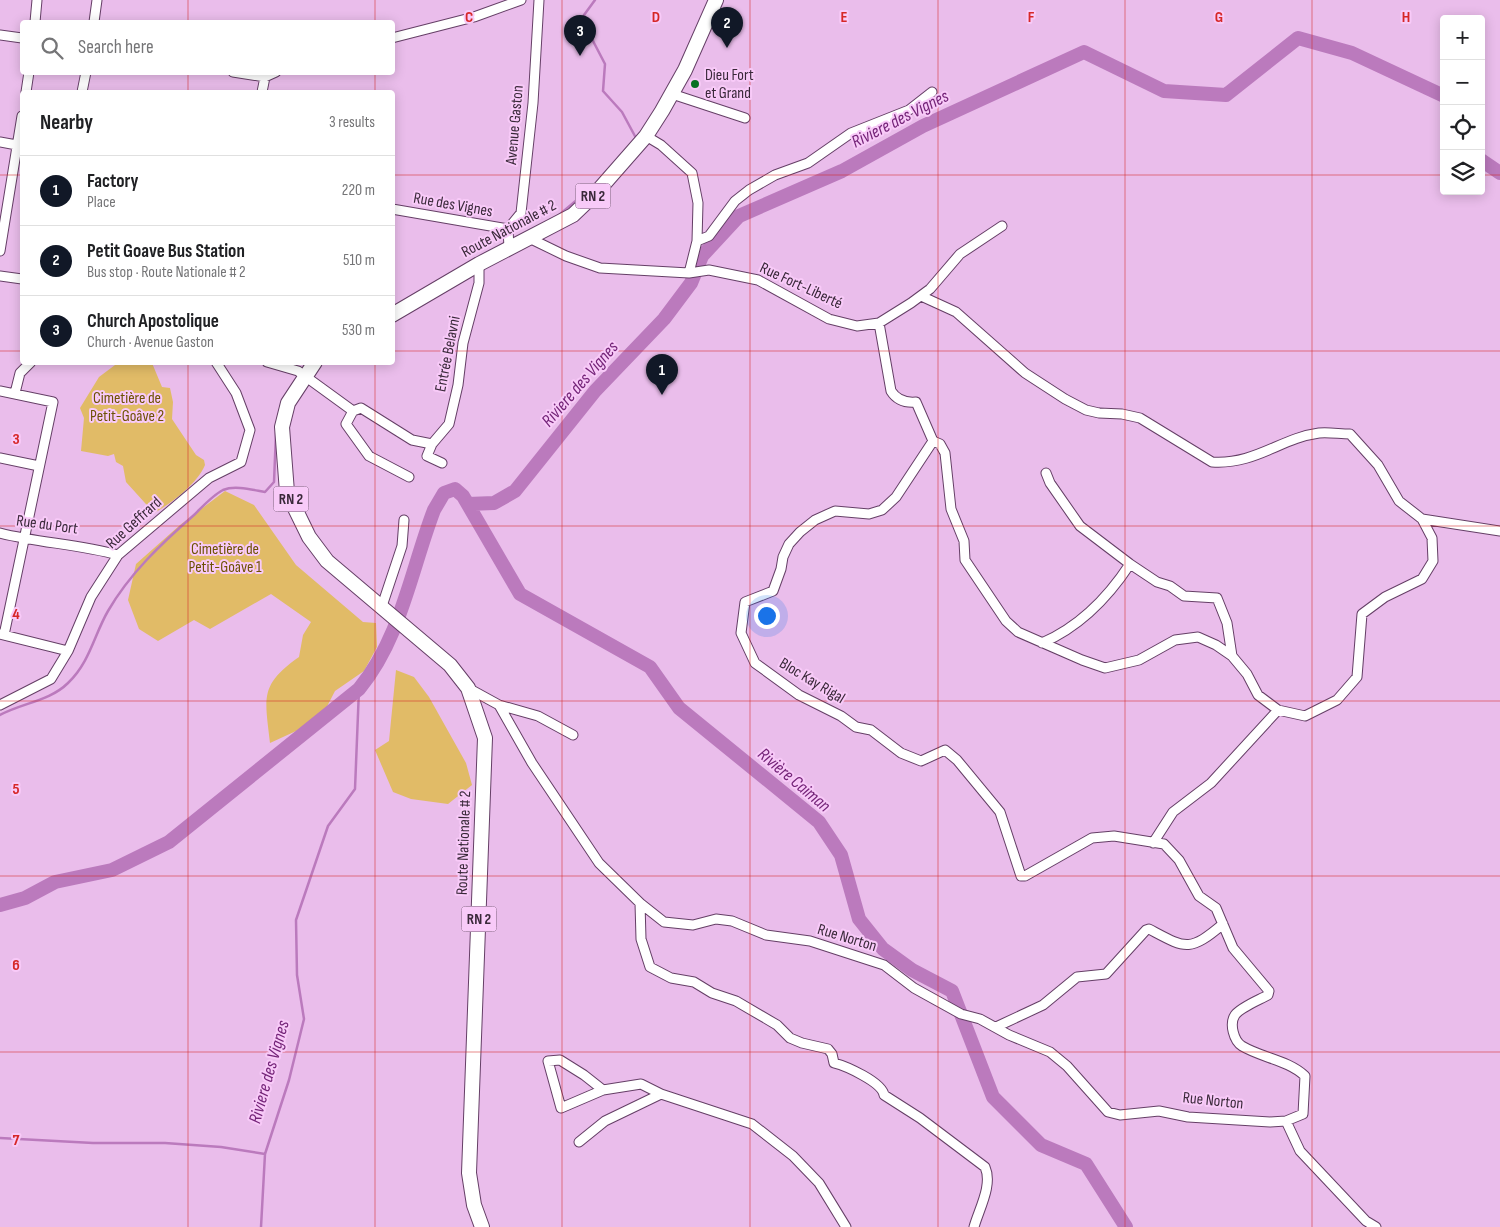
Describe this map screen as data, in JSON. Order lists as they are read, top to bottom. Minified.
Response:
{"streets":{"main road":["RN 2","Route Nationale # 2"],"street":["Avenue Gaston","Rue des Vignes","Rue Fort-Liberté","Entrée Belavni","Rue Geffrard","Rue du Port","Bloc Kay Rigal","Rue Norton"]},"crossings":[["Avenue Gaston","Rue des Vignes"],["RN 2","Route Nationale # 2"],["Route Nationale # 2","Rue Fort-Liberté"],["Route Nationale # 2","Entrée Belavni"],["Rue Geffrard","Rue du Port"]],"water":["Riviere des Vignes","Rivière Caiman"],"parks":["Cimetière de Petit-Goâve 2","Cimetière de Petit-Goâve 1"],"places":["Dieu Fort et Grand"],"page":{"pins":["2","3","1"],"map_buttons":["+","−"],"search":"Search here","heading":["Nearby","3 results"],"list":[{"mark":"1","name":"Factory","note":"Place","value":"220 m"},{"mark":"2","name":"Petit Goave Bus Station","note":"Bus stop · Route Nationale # 2","value":"510 m"},{"mark":"3","name":"Church Apostolique","note":"Church · Avenue Gaston","value":"530 m"}]},"grid":{"columns":["C","D","E","F","G","H"],"rows":["3","4","5","6","7"]}}
